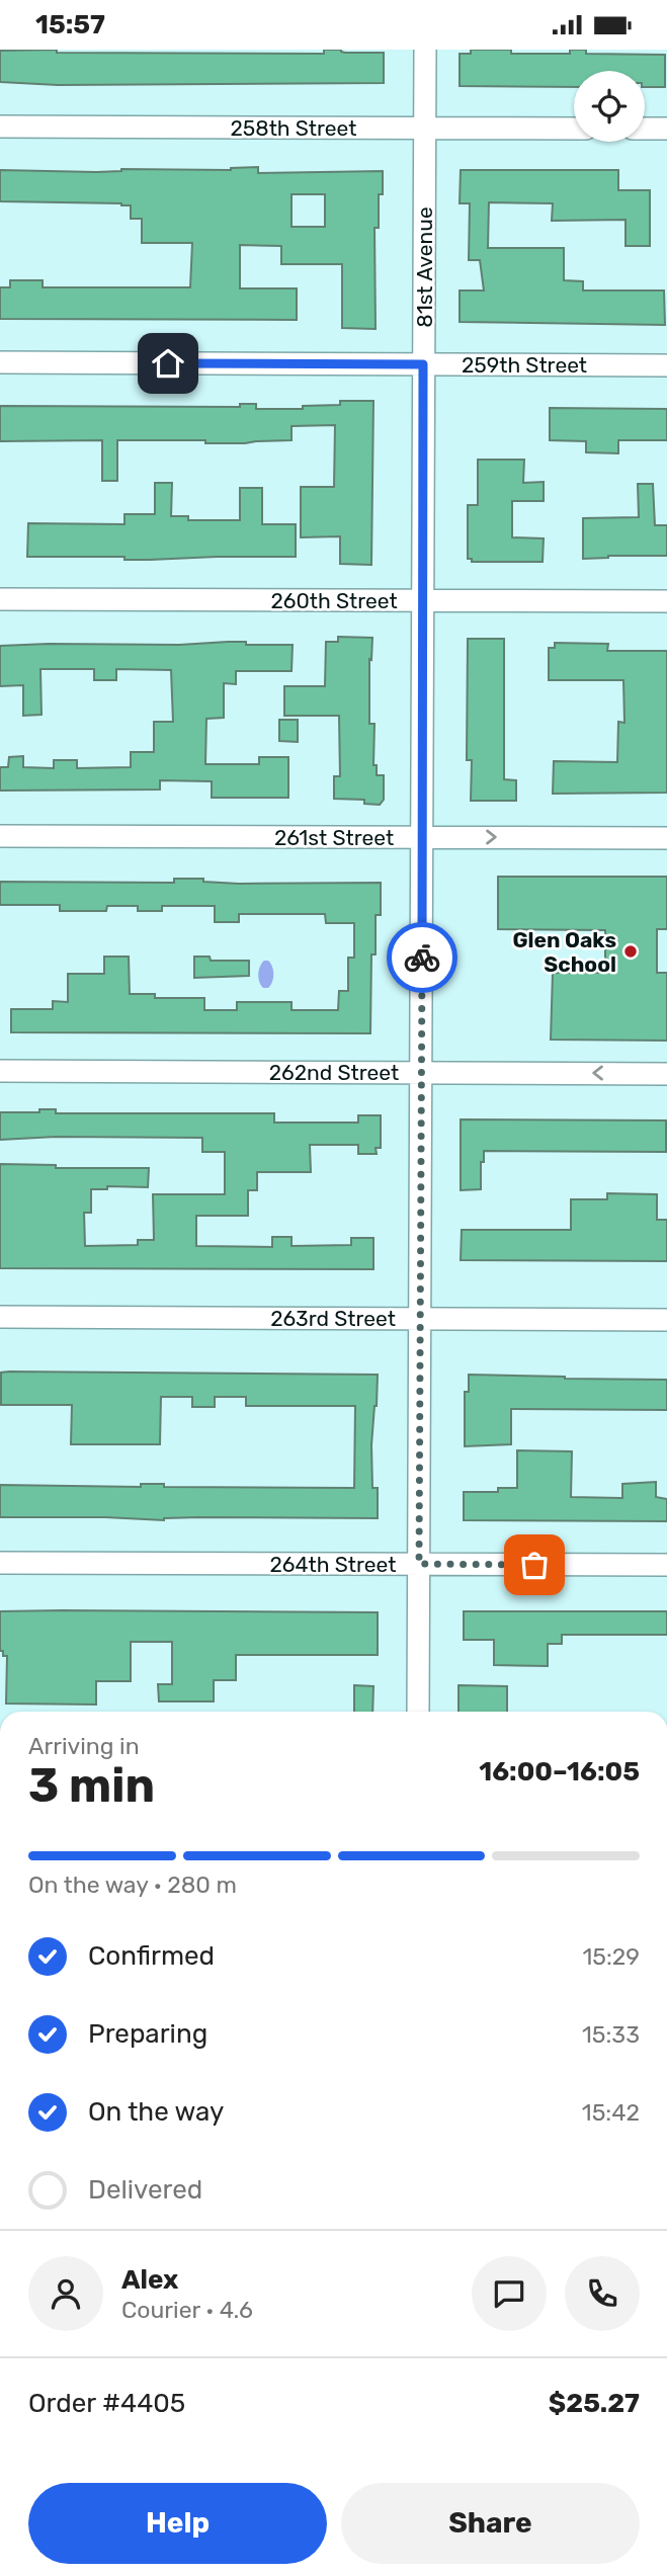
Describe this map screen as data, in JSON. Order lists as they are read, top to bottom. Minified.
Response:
{"streets":{"street":["258th Street","81st Avenue","259th Street","260th Street","261st Street","262nd Street","263rd Street","264th Street"]},"crossings":[["258th Street","81st Avenue"],["81st Avenue","259th Street"],["81st Avenue","260th Street"],["81st Avenue","261st Street"],["81st Avenue","262nd Street"],["81st Avenue","263rd Street"],["81st Avenue","264th Street"]],"one_way":["261st Street","262nd Street"],"places":["Glen Oaks School"],"page":{"status":"15:57","heading":["3 min","Arriving in","16:00–16:05"],"panel":["Alex","Courier · 4.6","Order #4405","$25.27"],"bar":"On the way · 280 m","list":[["Confirmed","15:29"],["Preparing","15:33"],["On the way","15:42"],"Delivered"],"buttons":["Help","Share"]}}
